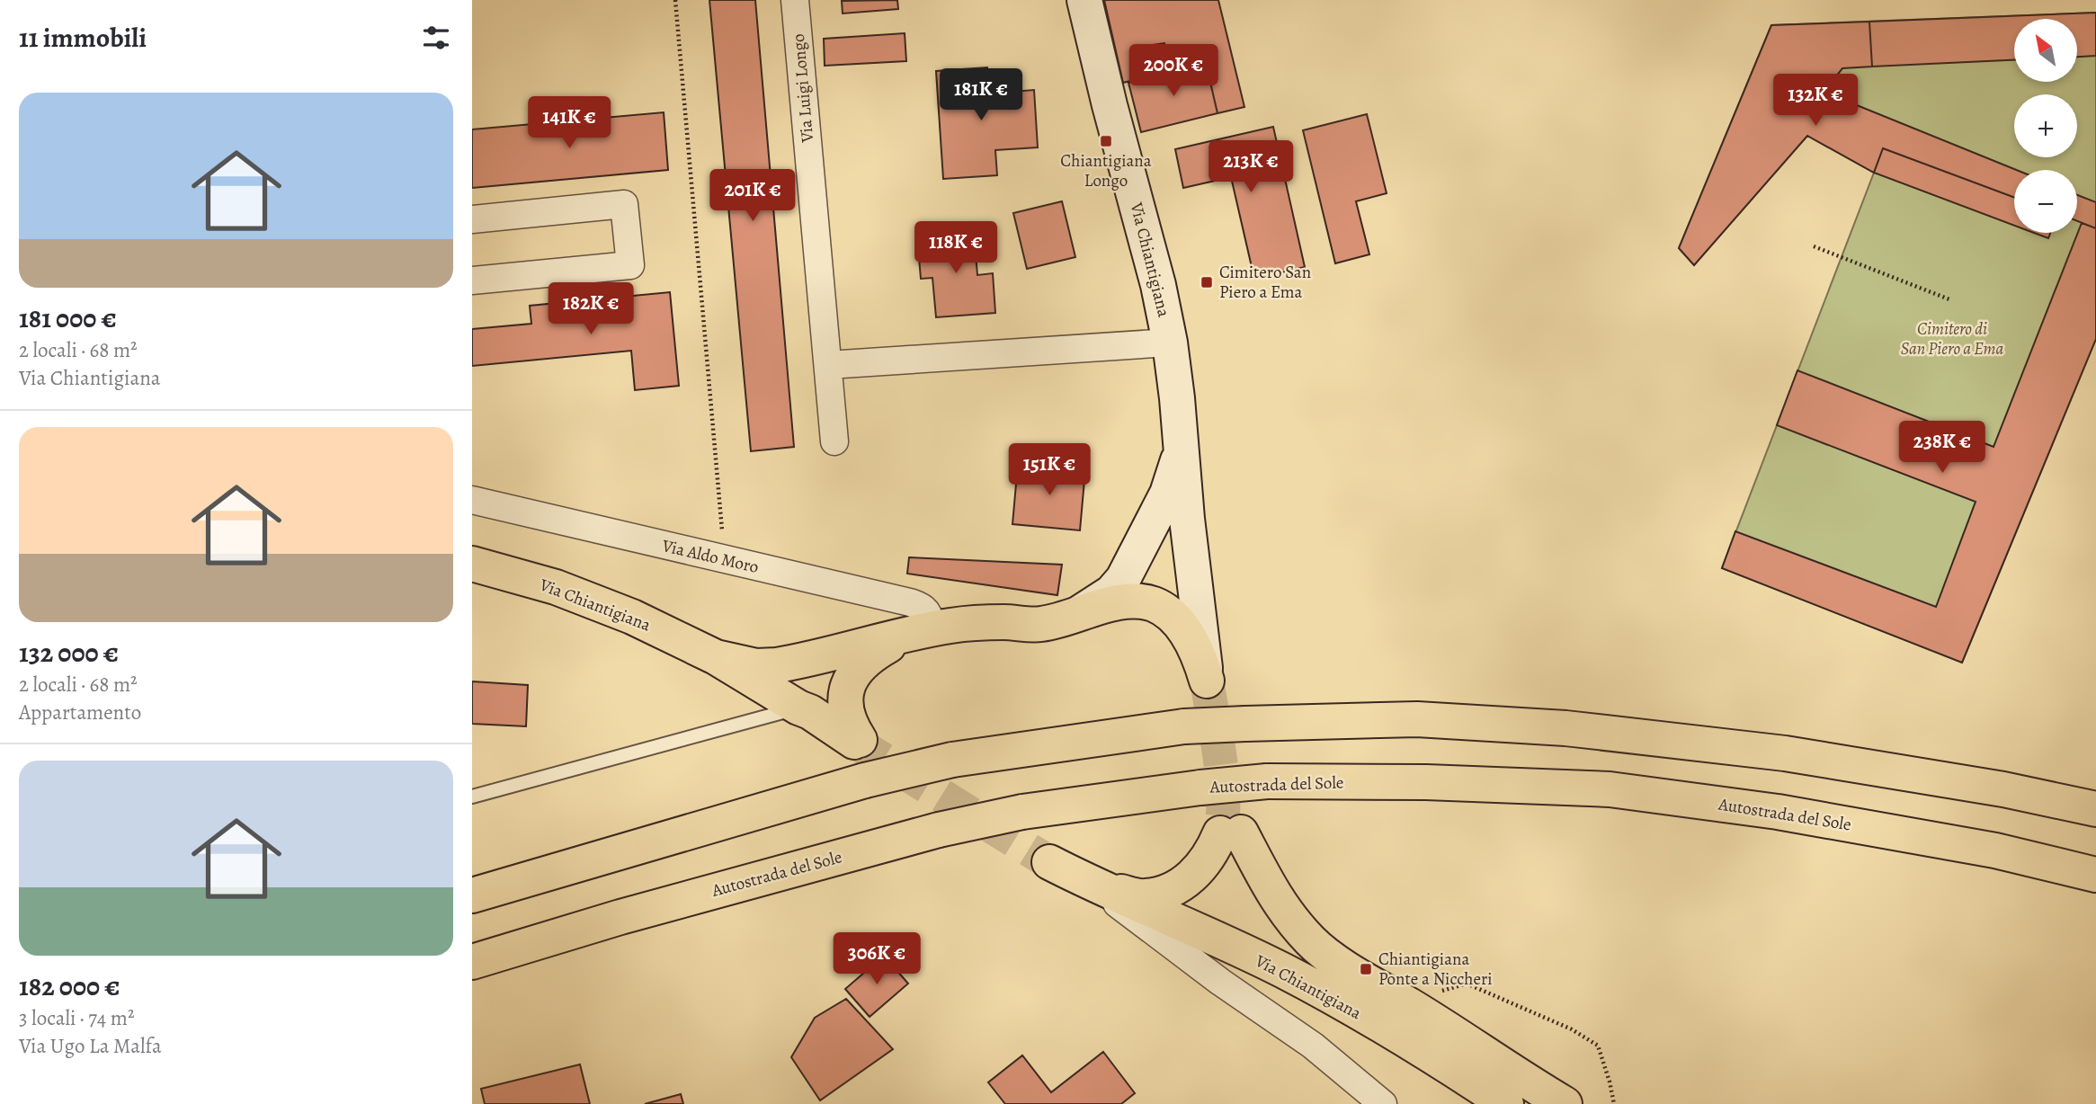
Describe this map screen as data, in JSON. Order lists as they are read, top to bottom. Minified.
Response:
{"streets":{"main road":["Via Chiantigiana","Autostrada del Sole"],"street":["Via Luigi Longo","Via Aldo Moro"]},"crossings":[["Via Chiantigiana","Via Aldo Moro"]],"parks":["Cimitero di San Piero a Ema"],"places":{"transit":["Chiantigiana Longo","Cimitero San Piero a Ema","Chiantigiana Ponte a Niccheri"]},"north":"top left","page":{"heading":"11 immobili","map_buttons":["+","−"],"price":["200K €","181K €","132K €","141K €","213K €","201K €","118K €","182K €","238K €","151K €","306K €"],"list":[{"name":"181 000 €","note":"2 locali · 68 m² · Via Chiantigiana"},{"name":"132 000 €","note":"2 locali · 68 m² · Appartamento"},{"name":"182 000 €","note":"3 locali · 74 m² · Via Ugo La Malfa"}]}}
